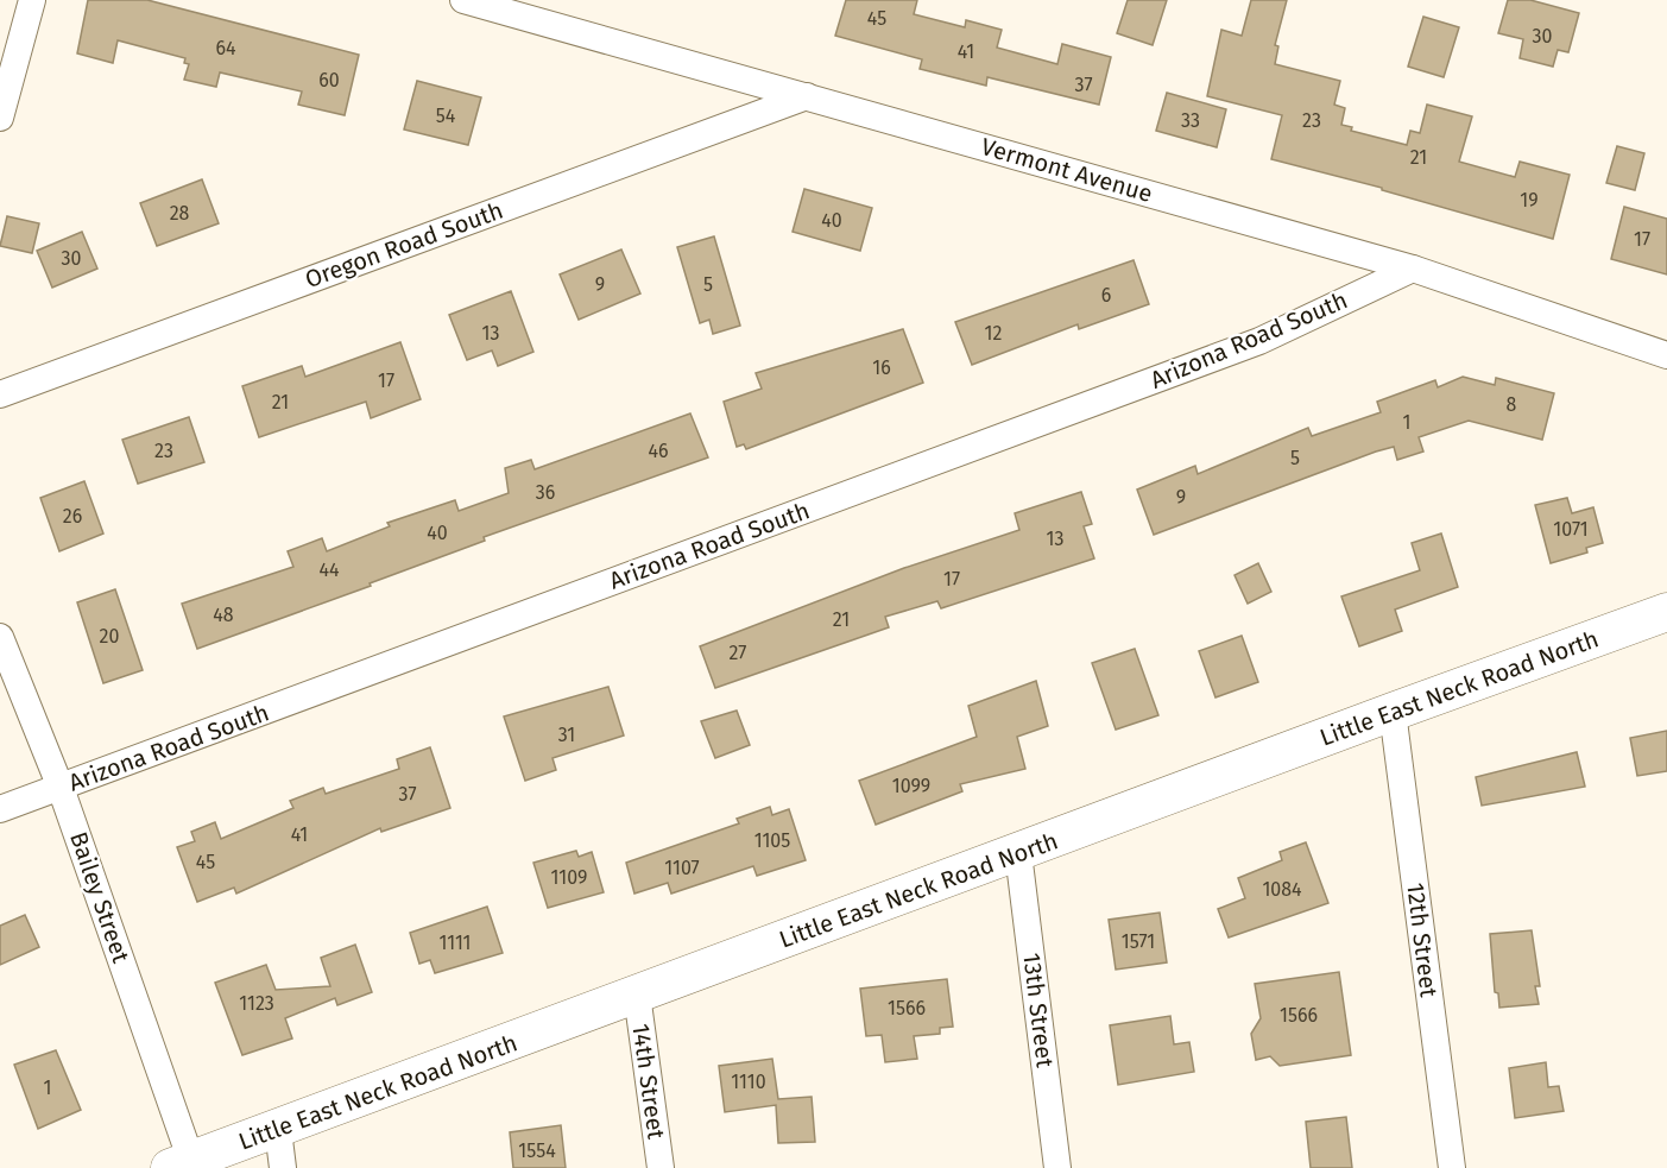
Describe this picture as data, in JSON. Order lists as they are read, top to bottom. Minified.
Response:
{"streets":{"main road":["Little East Neck Road North"],"street":["Vermont Avenue","Oregon Road South","Arizona Road South","Bailey Street","12th Street","13th Street","14th Street"]},"crossings":[["Vermont Avenue","Oregon Road South"],["Vermont Avenue","Arizona Road South"],["Arizona Road South","Bailey Street"],["Little East Neck Road North","Bailey Street"],["Little East Neck Road North","12th Street"],["Little East Neck Road North","13th Street"],["Little East Neck Road North","14th Street"]],"house_numbers":["45","30","64","41","60","37","54","33","23","21","19","28","40","17","30","9","5","6","13","12","16","17","21","8","1","23","46","5","36","9","26","1071","40","13","44","17","48","21","20","27","31","1099","37","41","1105","45","1107","1109","1084","1571","1111","1123","1566","1566","1110","1","1554"]}
